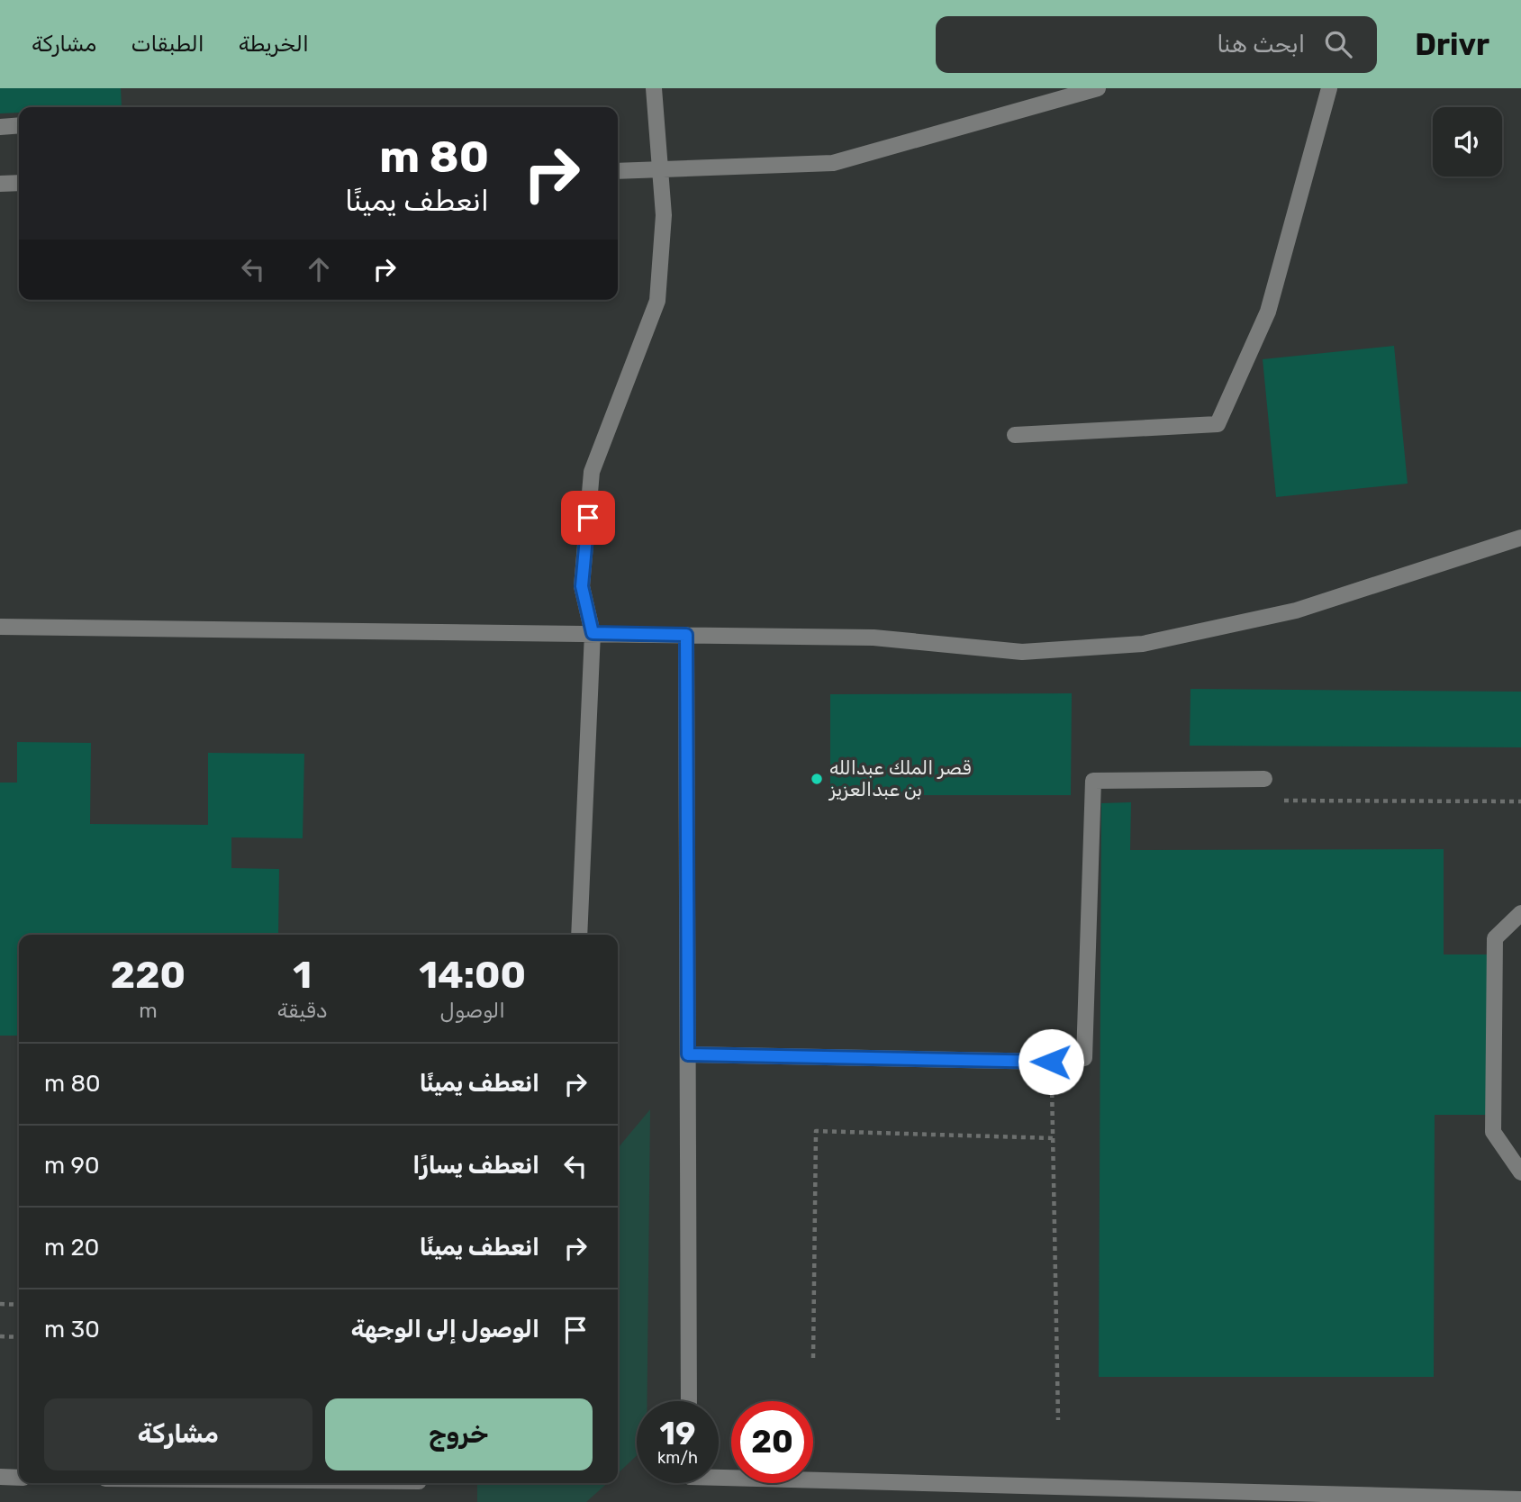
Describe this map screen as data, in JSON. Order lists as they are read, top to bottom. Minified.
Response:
{"places":["قصر الملك عبدالله بن عبدالعزيز"],"page":{"header":"Drivr","search":"ابحث هنا","nav":["الخريطة","الطبقات","مشاركة"],"turn":["80 m","انعطف يمينًا"],"eta":["14:00","الوصول","1","دقيقة","220","m"],"list":[{"name":"انعطف يمينًا","value":"80 m"},{"name":"انعطف يسارًا","value":"90 m"},{"name":"انعطف يمينًا","value":"20 m"},{"name":"الوصول إلى الوجهة","value":"30 m"}],"buttons":["خروج","مشاركة"],"speed":"19 km/h","limit":"20"}}
